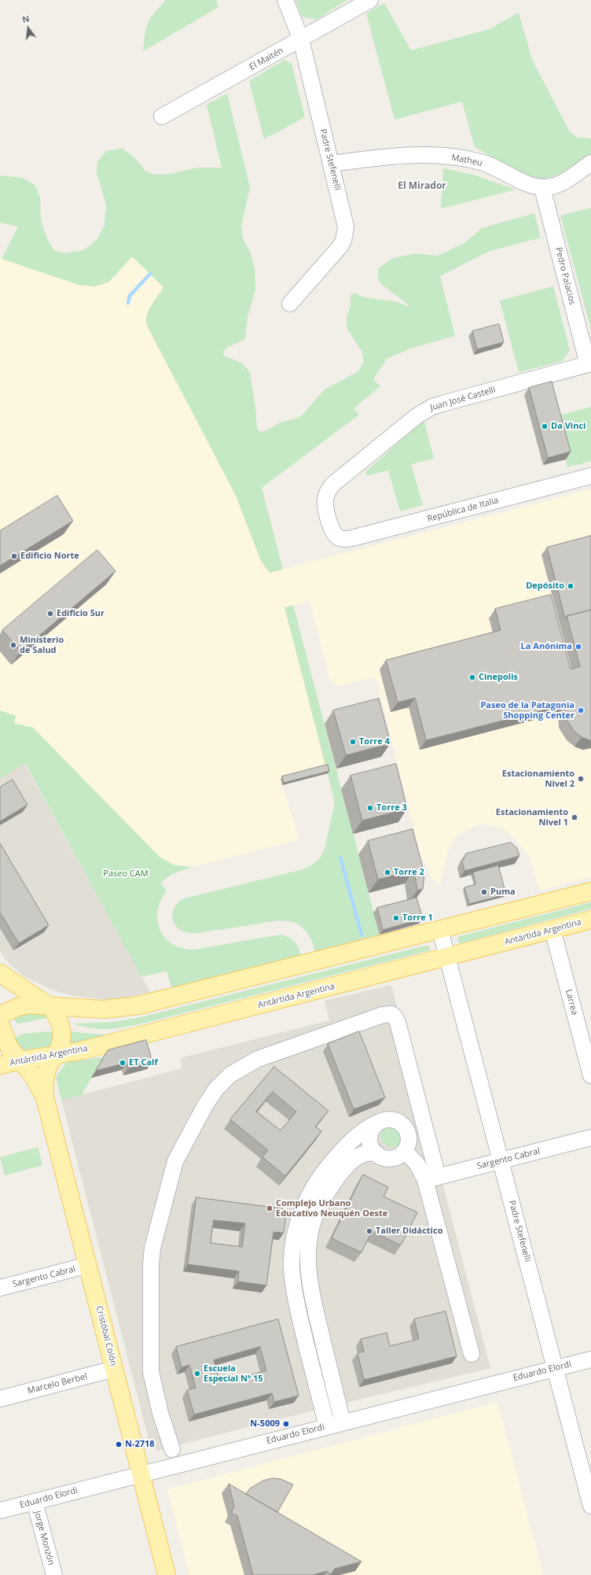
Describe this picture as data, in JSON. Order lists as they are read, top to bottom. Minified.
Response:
{"streets":{"main road":["Antártida Argentina","Cristóbal Colón"],"street":["El Maitén","Padre Stefenelli","Matheu","Pedro Palacios","Juan José Castelli","República de Italia","Larrea","Sargento Cabral","Eduardo Elordi","Marcelo Berbel","Jorge Monzón"]},"crossings":[["El Maitén","Padre Stefenelli"],["Padre Stefenelli","Matheu"],["Padre Stefenelli","Antártida Argentina"],["Padre Stefenelli","Sargento Cabral"],["Padre Stefenelli","Eduardo Elordi"],["Matheu","Pedro Palacios"],["Pedro Palacios","Juan José Castelli"],["Juan José Castelli","República de Italia"],["Antártida Argentina","Larrea"],["Antártida Argentina","Cristóbal Colón"],["Sargento Cabral","Cristóbal Colón"],["Cristóbal Colón","Eduardo Elordi"],["Cristóbal Colón","Marcelo Berbel"],["Eduardo Elordi","Jorge Monzón"]],"districts":["El Mirador"],"parks":["Paseo CAM"],"places":["Da Vinci","Edificio Norte","Depósito","Edificio Sur","Ministerio de Salud","La Anónima","Cinepolis","Paseo de la Patagonia Shopping Center","Torre 4","Estacionamiento Nivel 2","Torre 3","Estacionamiento Nivel 1","Torre 2","Puma","Torre 1","ET Calf","Complejo Urbano Educativo Neuquén Oeste","Taller Didáctico","Escuela Especial Nº 15","N-5009","N-2718"],"north":"top"}
